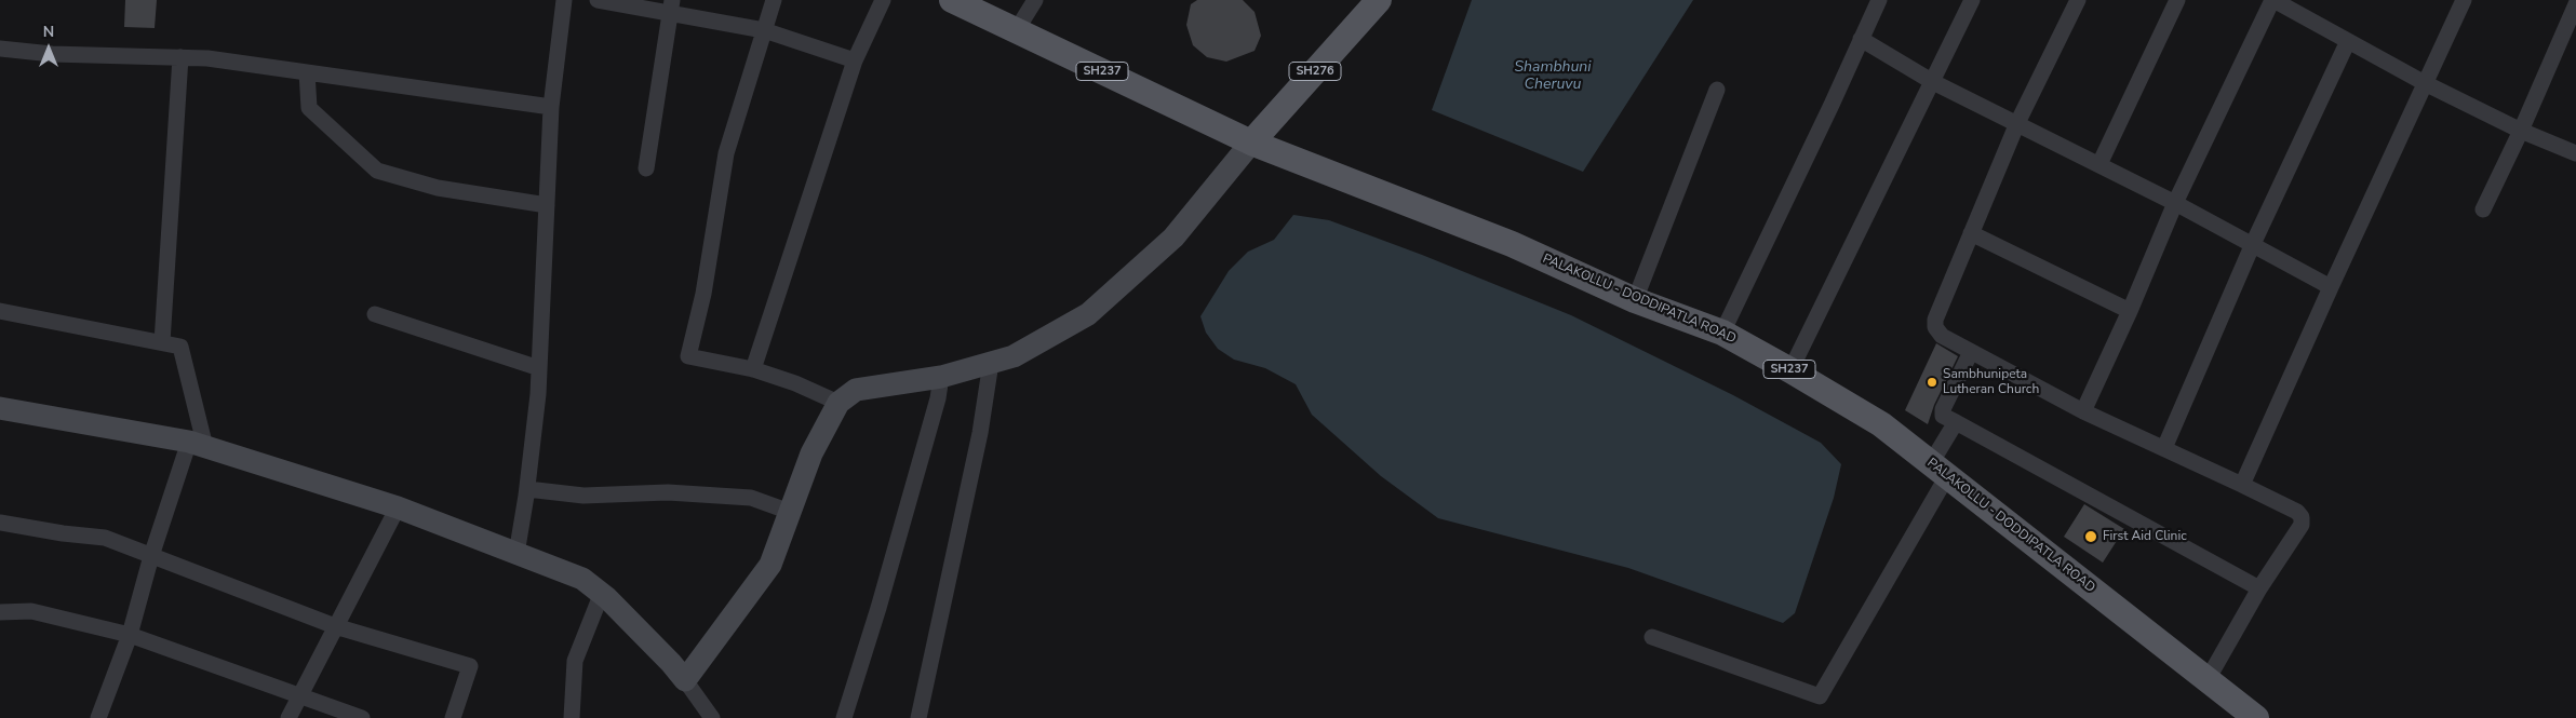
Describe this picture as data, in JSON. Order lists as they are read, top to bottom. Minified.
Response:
{"streets":{"main road":["SH237","SH276","PALAKOLLU - DODDIPATLA ROAD"]},"crossings":[["SH276","PALAKOLLU - DODDIPATLA ROAD"]],"water":["Shambhuni Cheruvu"],"places":["Sambhunipeta Lutheran Church","First Aid Clinic"],"north":"top"}
